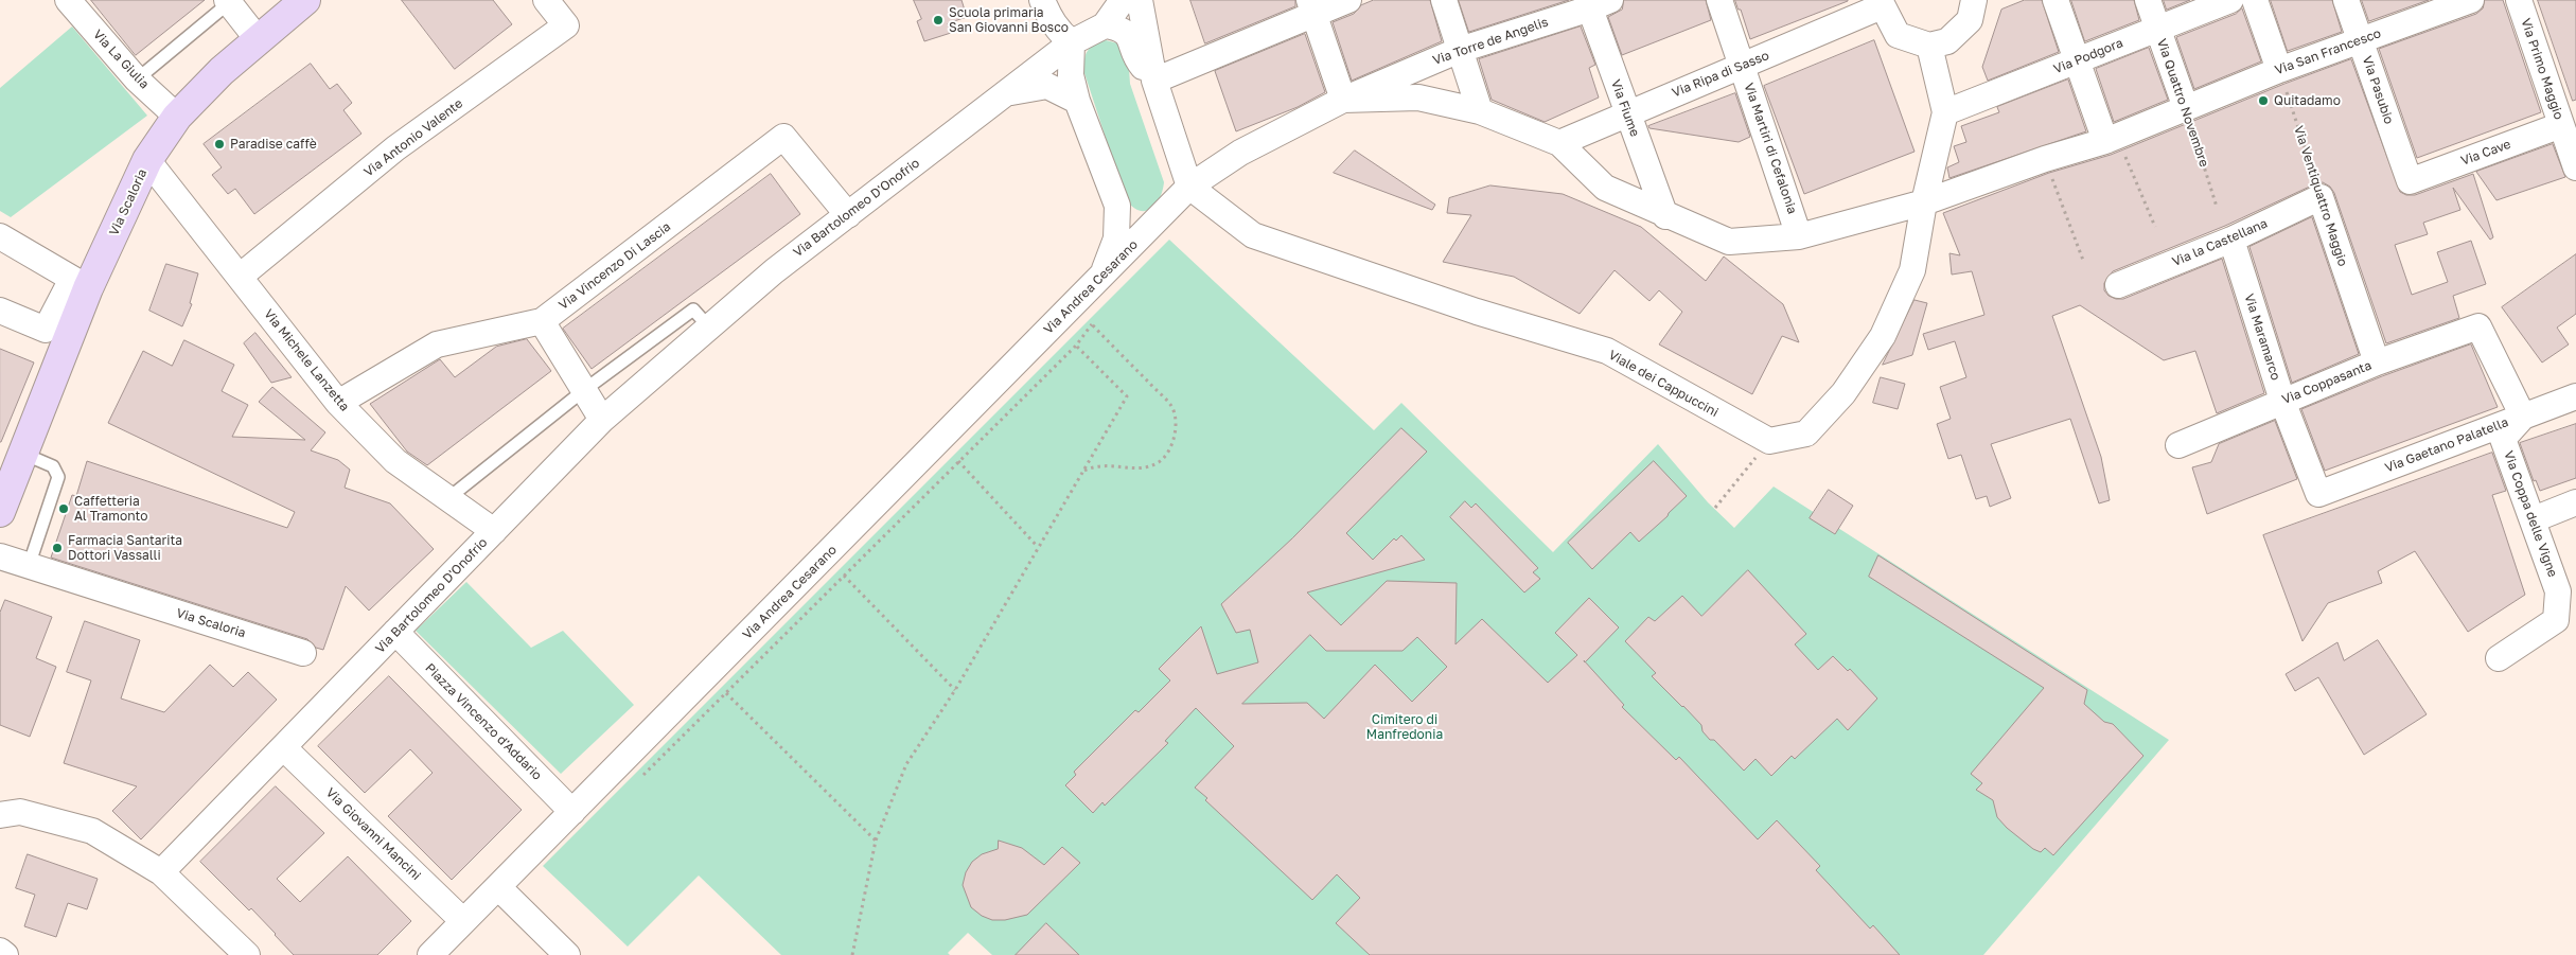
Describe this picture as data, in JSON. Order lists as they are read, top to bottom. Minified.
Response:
{"streets":{"main road":["Via Scaloria"],"street":["Via Torre de Angelis","Via San Francesco","Via Podgora","Via La Giulia","Via Primo Maggio","Via Ripa di Sasso","Via Pasubio","Via Quattro Novembre","Via Fiume","Via Antonio Valente","Via Martiri di Cefalonia","Via Cave","Via Ventiquattro Maggio","Via Bartolomeo D'Onofrio","Via la Castellana","Via Vincenzo Di Lascia","Via Andrea Cesarano","Via Maramarco","Via Michele Lanzetta","Via Coppasanta","Viale dei Cappuccini","Via Gaetano Palatella","Via Coppa delle Vigne","Piazza Vincenzo d'Addario","Via Giovanni Mancini"]},"crossings":[["Via Torre de Angelis","Via Fiume"],["Via Torre de Angelis","Via Andrea Cesarano"],["Via San Francesco","Via Pasubio"],["Via San Francesco","Via Quattro Novembre"],["Via San Francesco","Via Ventiquattro Maggio"],["Via Podgora","Via Quattro Novembre"],["Via La Giulia","Via Scaloria"],["Via Primo Maggio","Via Cave"],["Via Ripa di Sasso","Via Fiume"],["Via Ripa di Sasso","Via Martiri di Cefalonia"],["Via Ripa di Sasso","Via Andrea Cesarano"],["Via Pasubio","Via Cave"],["Via Fiume","Via Andrea Cesarano"],["Via Antonio Valente","Via Michele Lanzetta"],["Via Martiri di Cefalonia","Via Andrea Cesarano"],["Via Ventiquattro Maggio","Via la Castellana"],["Via Ventiquattro Maggio","Via Coppasanta"],["Via Scaloria","Via Michele Lanzetta"],["Via Bartolomeo D'Onofrio","Via Vincenzo Di Lascia"],["Via Bartolomeo D'Onofrio","Via Michele Lanzetta"],["Via Bartolomeo D'Onofrio","Piazza Vincenzo d'Addario"],["Via Bartolomeo D'Onofrio","Via Giovanni Mancini"],["Via la Castellana","Via Maramarco"],["Via Vincenzo Di Lascia","Via Michele Lanzetta"],["Via Andrea Cesarano","Viale dei Cappuccini"],["Via Andrea Cesarano","Piazza Vincenzo d'Addario"],["Via Andrea Cesarano","Via Giovanni Mancini"],["Via Maramarco","Via Coppasanta"],["Via Maramarco","Via Gaetano Palatella"],["Via Coppasanta","Via Gaetano Palatella"],["Via Coppasanta","Via Coppa delle Vigne"],["Via Gaetano Palatella","Via Coppa delle Vigne"]],"parks":["Cimitero di Manfredonia"],"places":["Scuola primaria San Giovanni Bosco","Quitadamo","Paradise caffè","Caffetteria Al Tramonto","Farmacia Santarita Dottori Vassalli"]}
